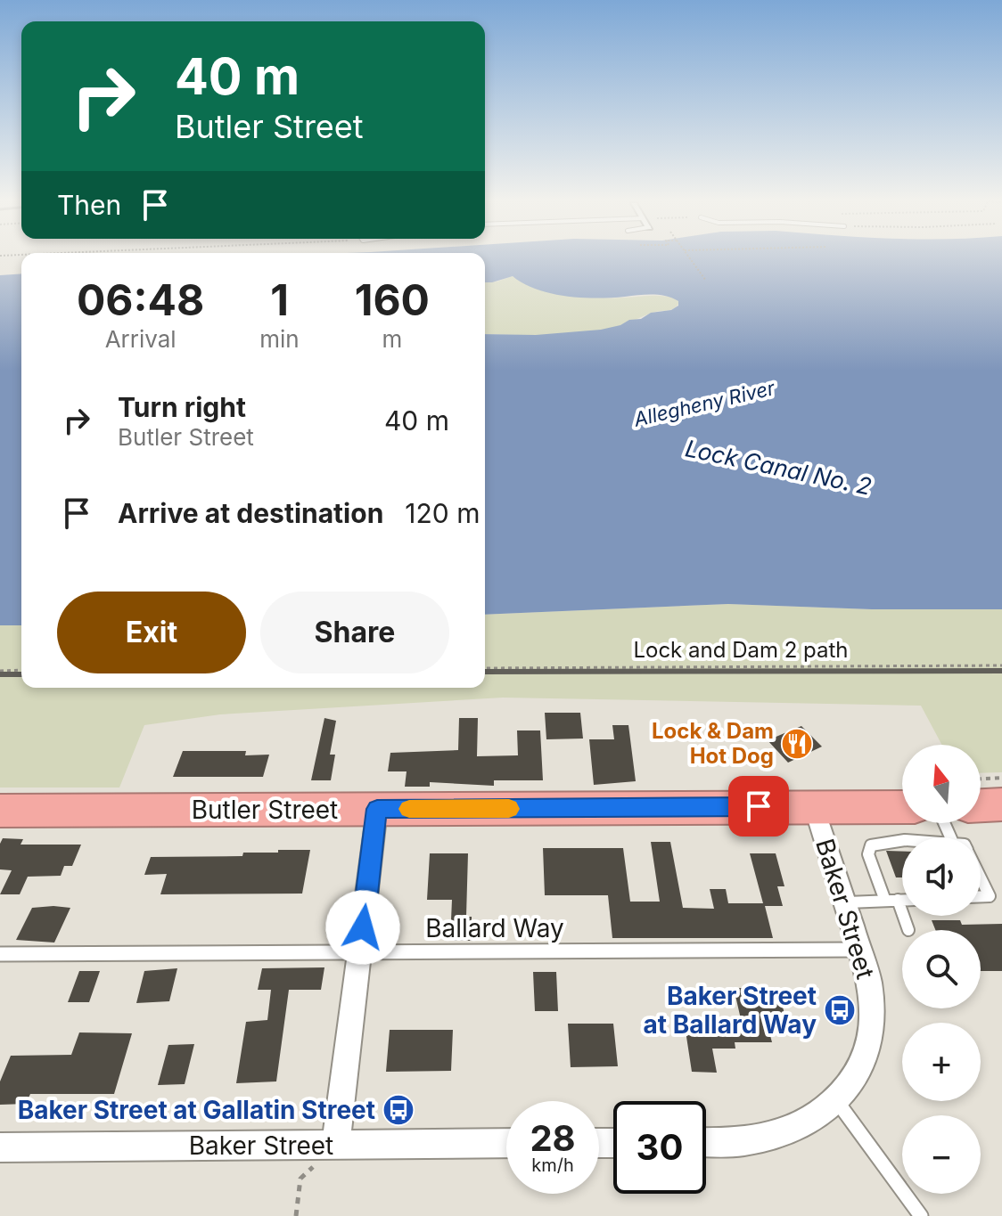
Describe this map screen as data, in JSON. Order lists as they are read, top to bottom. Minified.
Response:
{"streets":{"highway":["Butler Street"],"street":["Baker Street"],"lane":["Ballard Way"],"path":["Lock and Dam 2 path"]},"crossings":[["Butler Street","Baker Street"],["Baker Street","Ballard Way"]],"water":["Allegheny River","Lock Canal No. 2"],"places":{"restaurant":["Lock & Dam Hot Dog"],"bus stop":["Baker Street at Ballard Way","Baker Street at Gallatin Street"]},"north":"top","page":{"turn":["40 m","Butler Street"],"then":"Then","eta":["06:48","Arrival","1","min","160","m"],"list":[{"name":"Turn right","note":"Butler Street","value":"40 m"},{"name":"Arrive at destination","value":"120 m"}],"buttons":["Exit","Share"],"map_buttons":["+","−"],"speed":"28 km/h","limit":"30"}}
